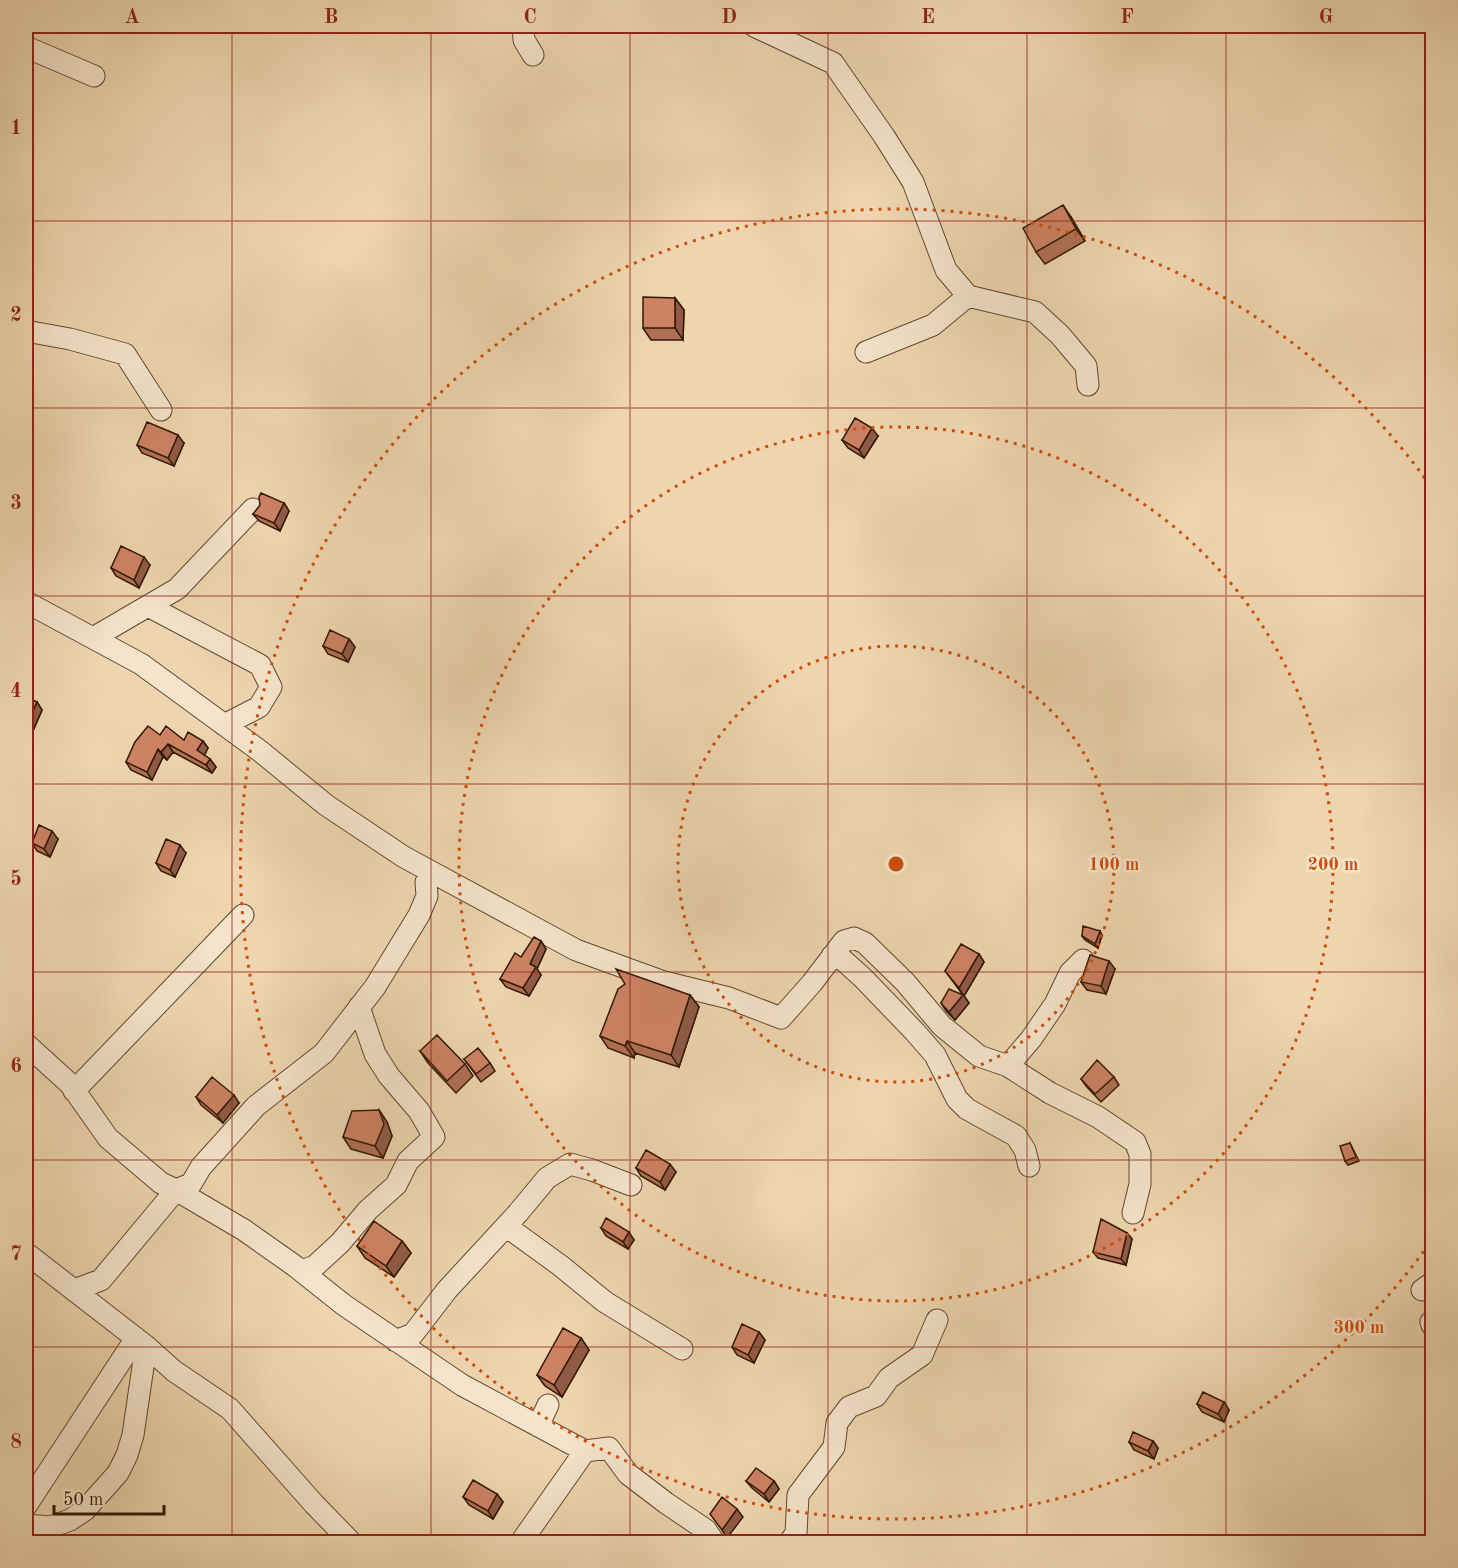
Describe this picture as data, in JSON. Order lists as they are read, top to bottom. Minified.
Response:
{"scale_bar":"50 m","grid":{"columns":["A","B","C","D","E","F","G"],"rows":["1","2","3","4","5","6","7","8"]},"rings":["100 m","200 m","300 m"]}
